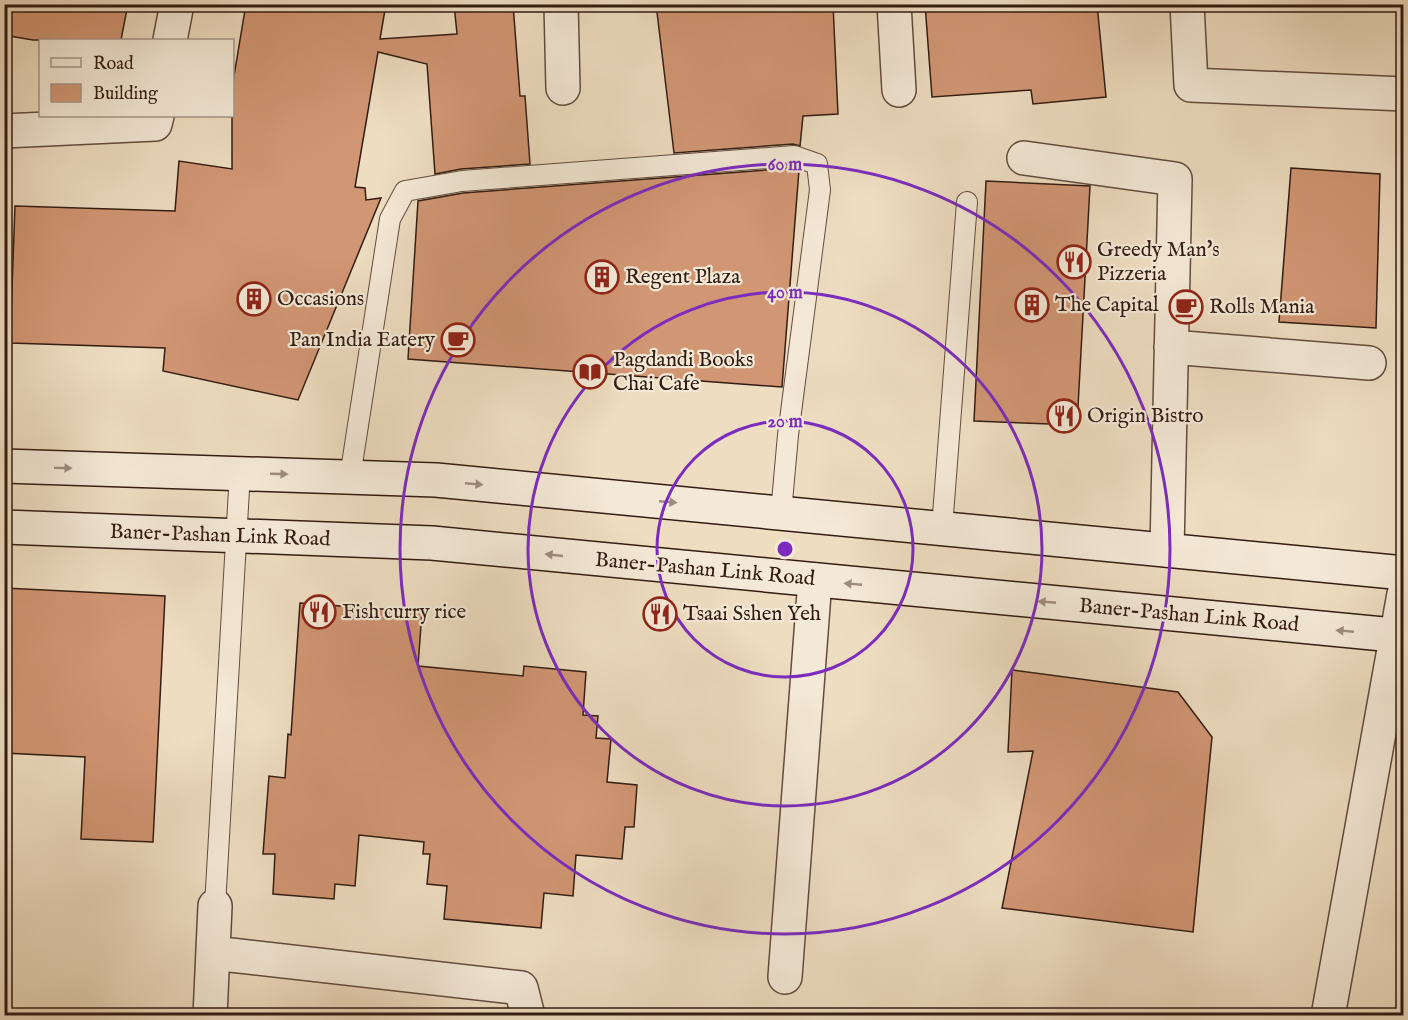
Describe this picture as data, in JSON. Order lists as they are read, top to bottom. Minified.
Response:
{"streets":{"street":["Baner-Pashan Link Road"]},"places":{"restaurant":["Greedy Man's Pizzeria","Origin Bistro","Fish curry rice","Tsaai Sshen Yeh"],"building":["Regent Plaza","Occasions","The Capital"],"cafe":["Rolls Mania","Pan India Eatery"],"library":["Pagdandi Books Chai Cafe"]},"legend":["Road","Building"],"rings":["60 m","40 m","20 m"]}
